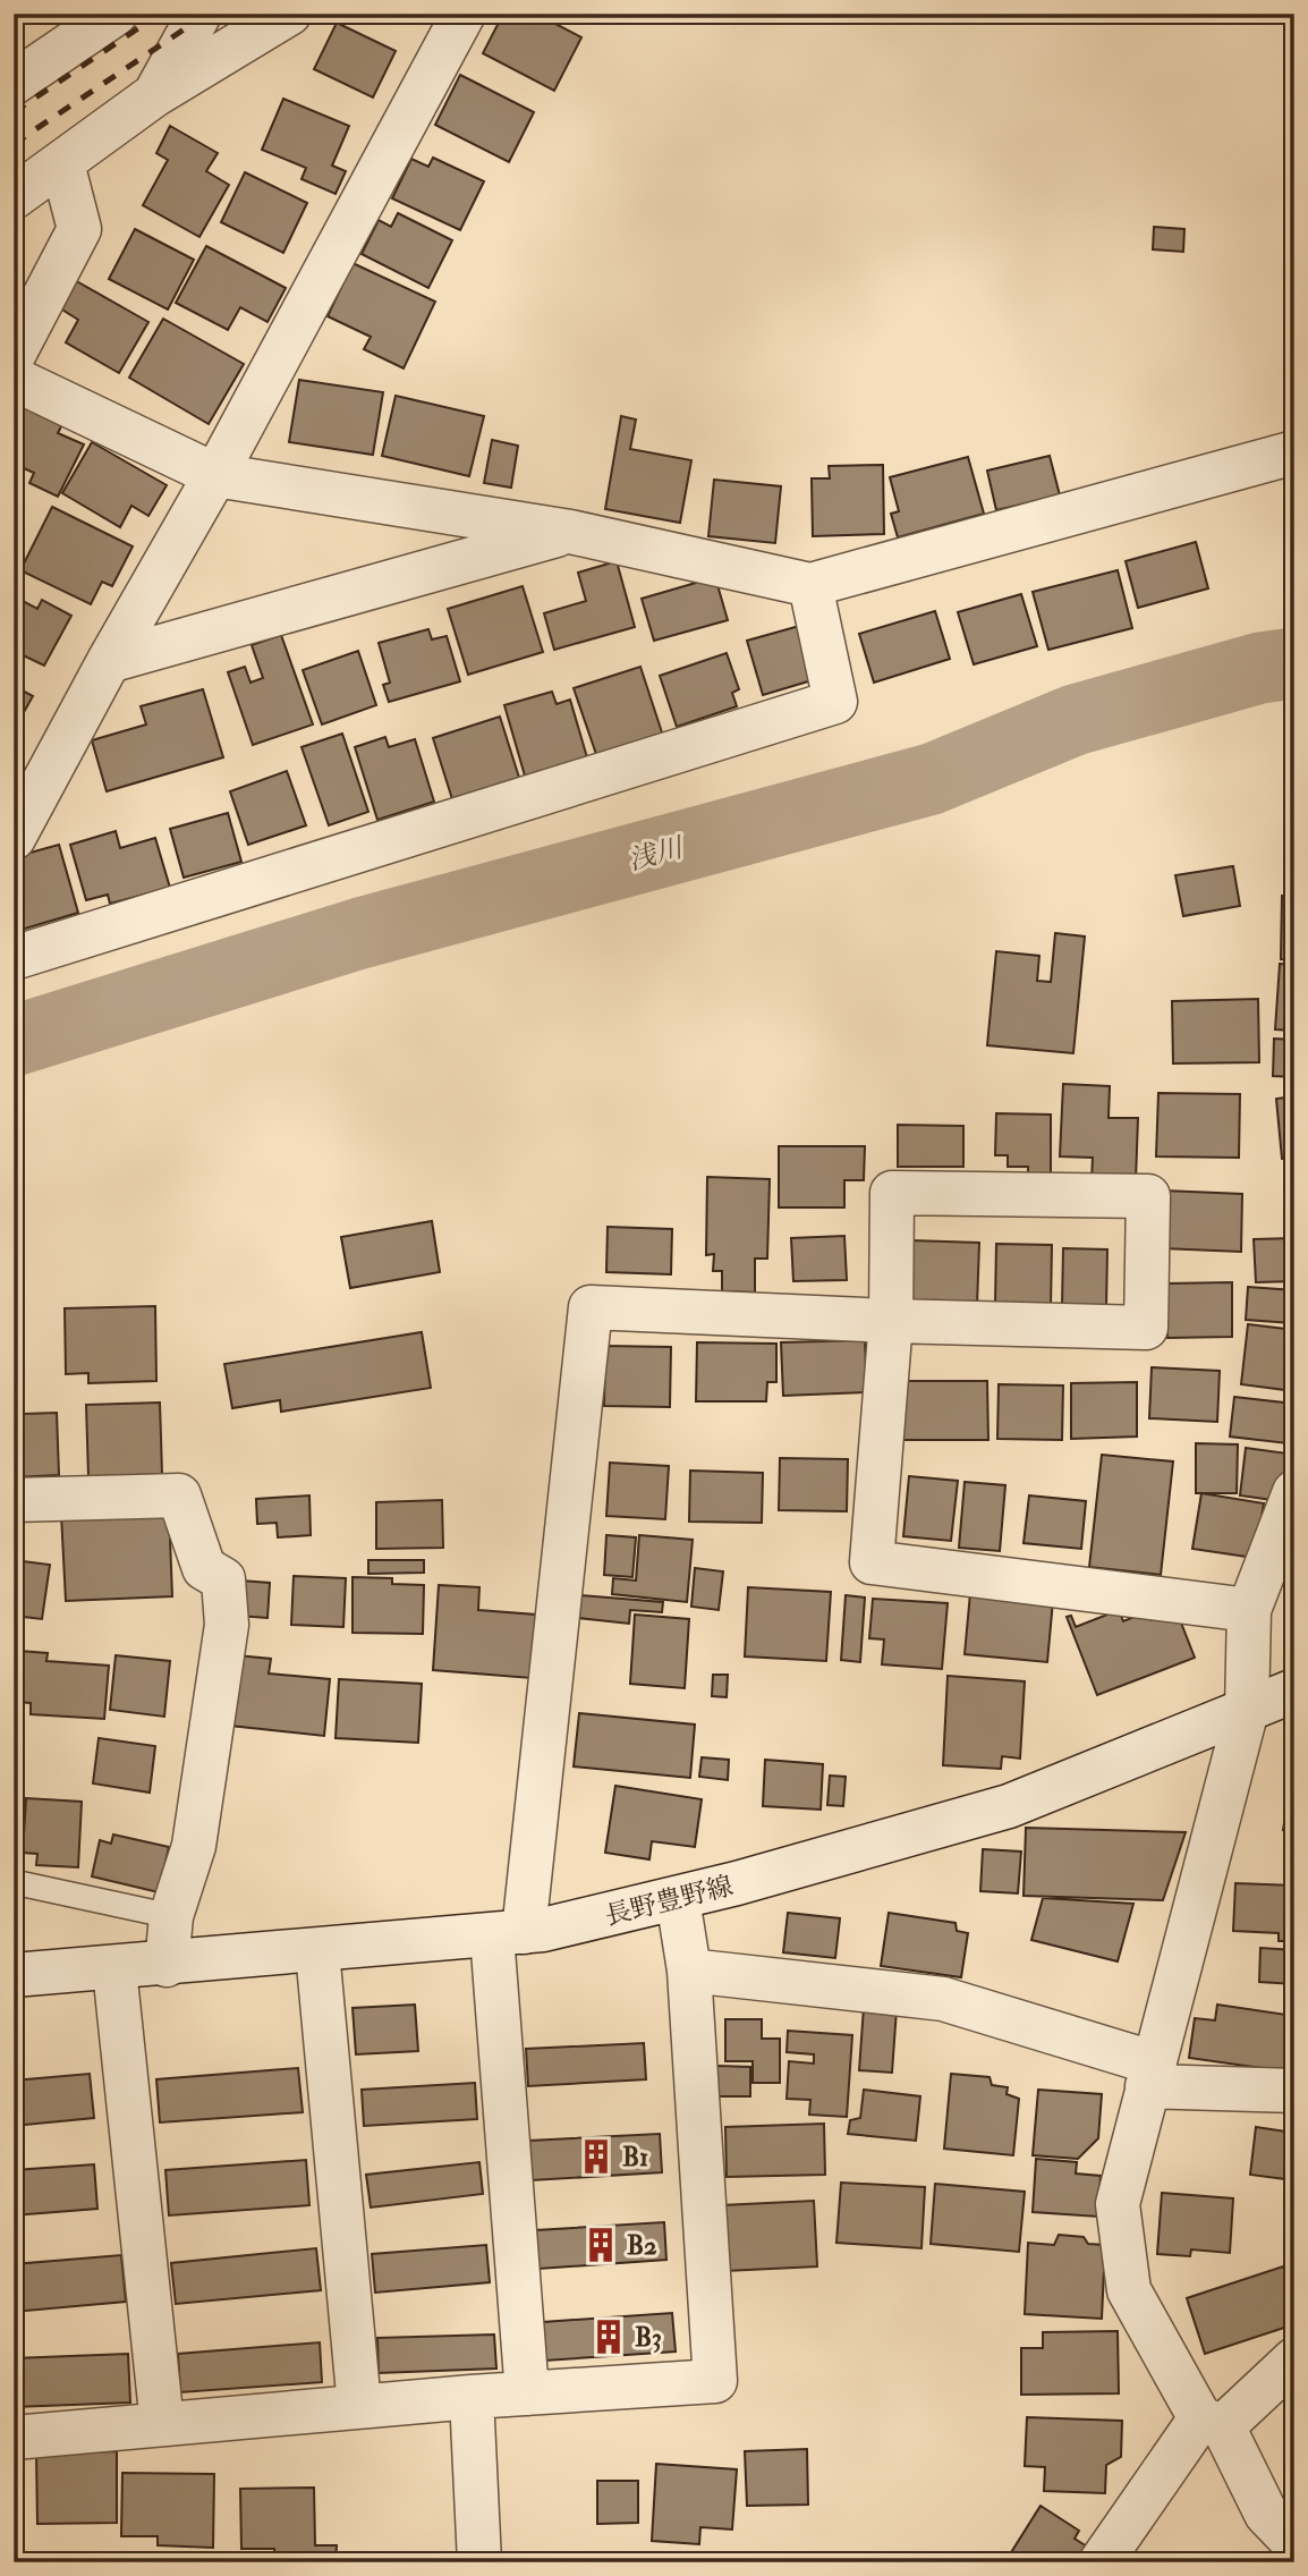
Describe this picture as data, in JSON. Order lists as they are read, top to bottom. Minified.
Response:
{"streets":{"street":["長野豊野線"]},"water":["浅川"],"places":{"building":["B1","B2","B3"]}}
